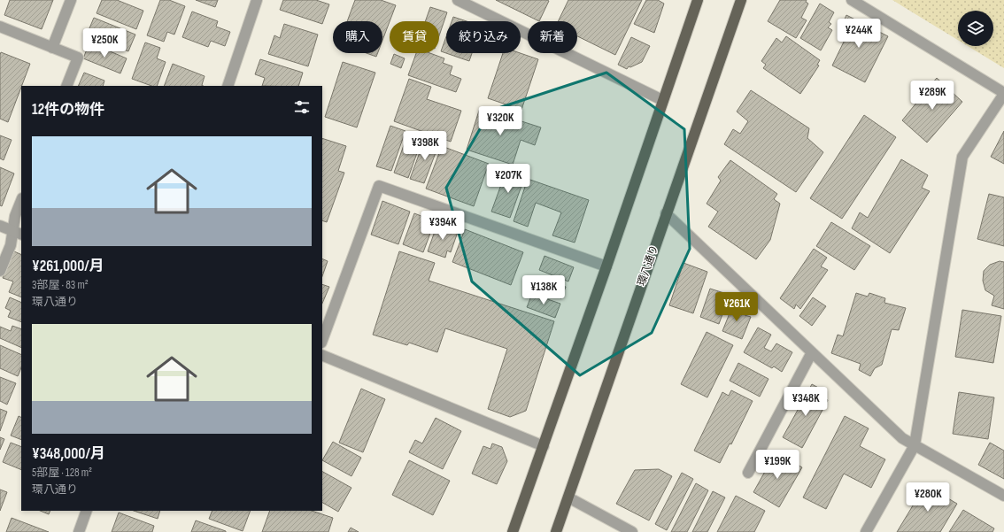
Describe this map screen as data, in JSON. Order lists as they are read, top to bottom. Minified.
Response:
{"streets":{"main road":["環八通り"]},"page":{"price":["¥244K","¥250K","¥289K","¥320K","¥398K","¥207K","¥394K","¥138K","¥261K","¥348K","¥199K","¥280K"],"chip":["購入","賃貸","絞り込み","新着"],"heading":"12件の物件","list":[{"name":"¥261,000/月","note":"3部屋 · 83 m² · 環八通り"},{"name":"¥348,000/月","note":"5部屋 · 128 m² · 環八通り"}]}}
